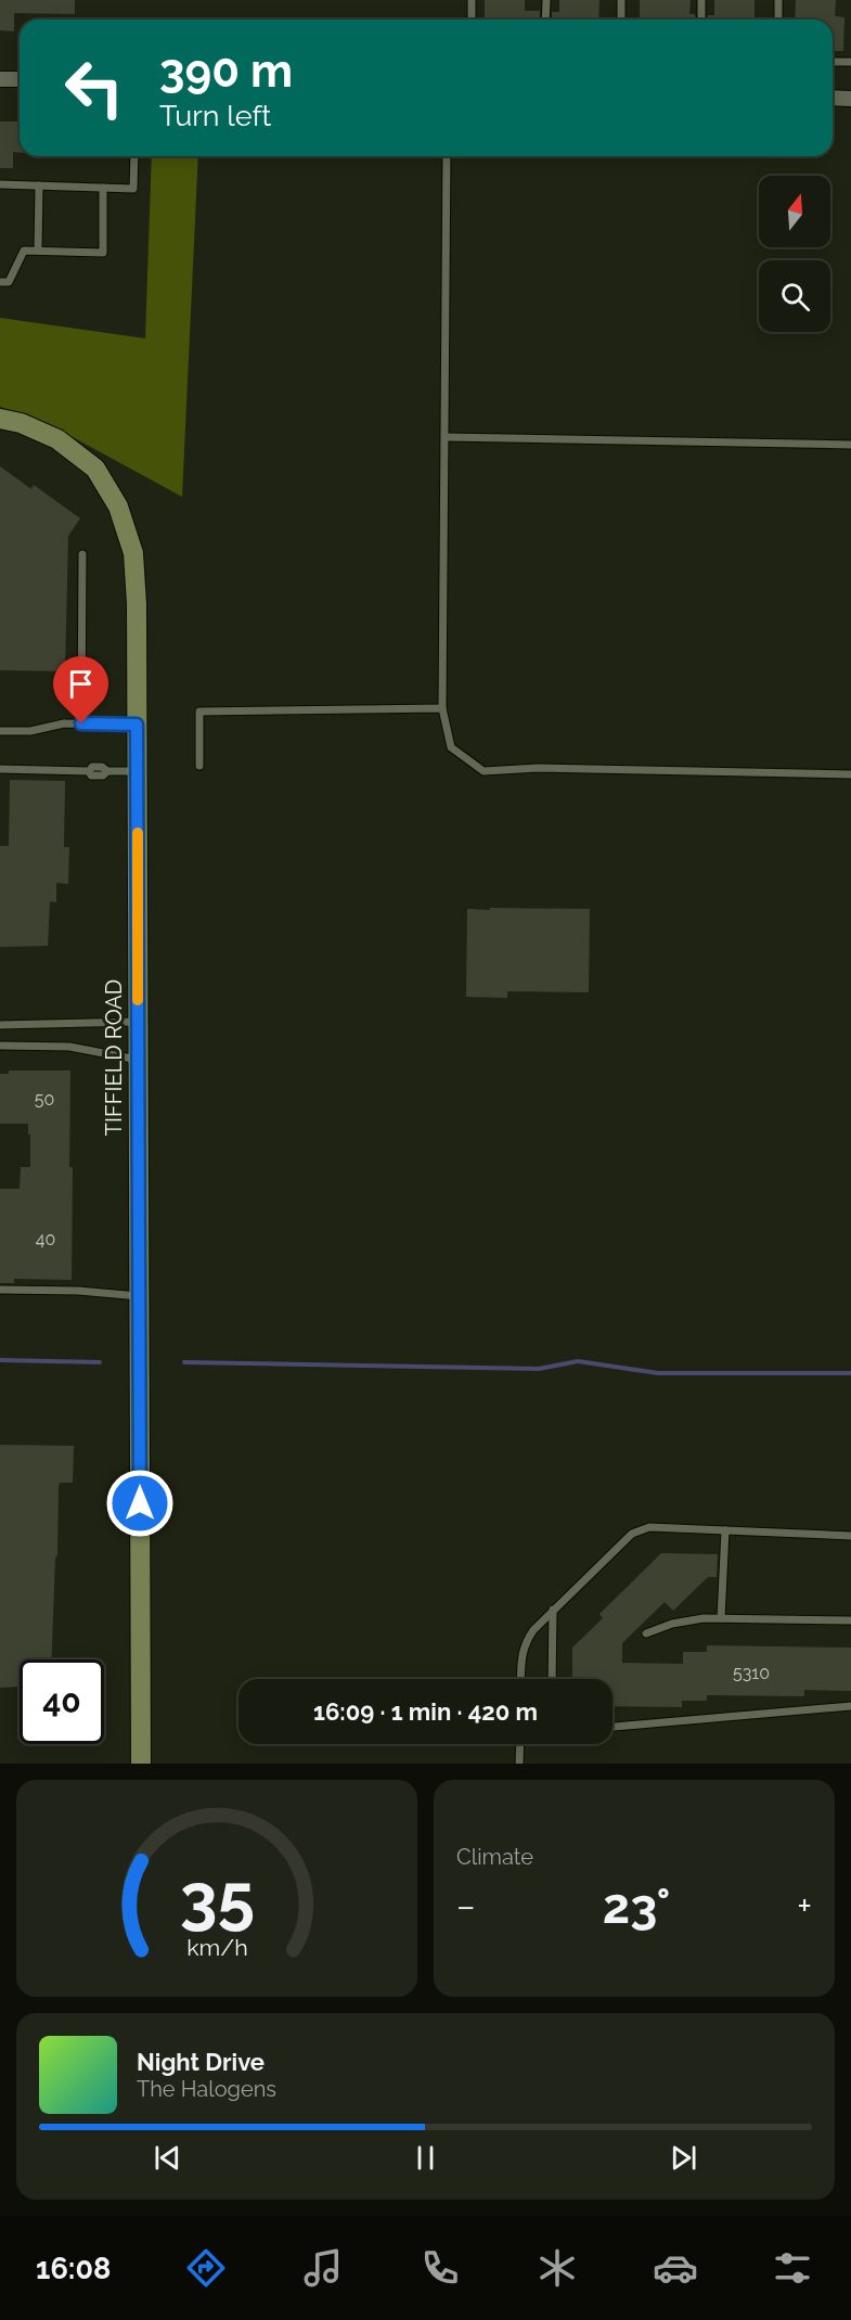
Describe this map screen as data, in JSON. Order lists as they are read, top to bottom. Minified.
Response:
{"streets":{"street":["TIFFIELD ROAD"]},"house_numbers":["50","40","5310"],"north":"top","page":{"turn":["390 m","Turn left"],"limit":"40","trip":"16:09 · 1 min · 420 m","tile":"Climate","heat":["−","23°","+"],"song":["Night Drive","The Halogens"],"tabs":"16:08","gauge":["35","km/h"]}}
